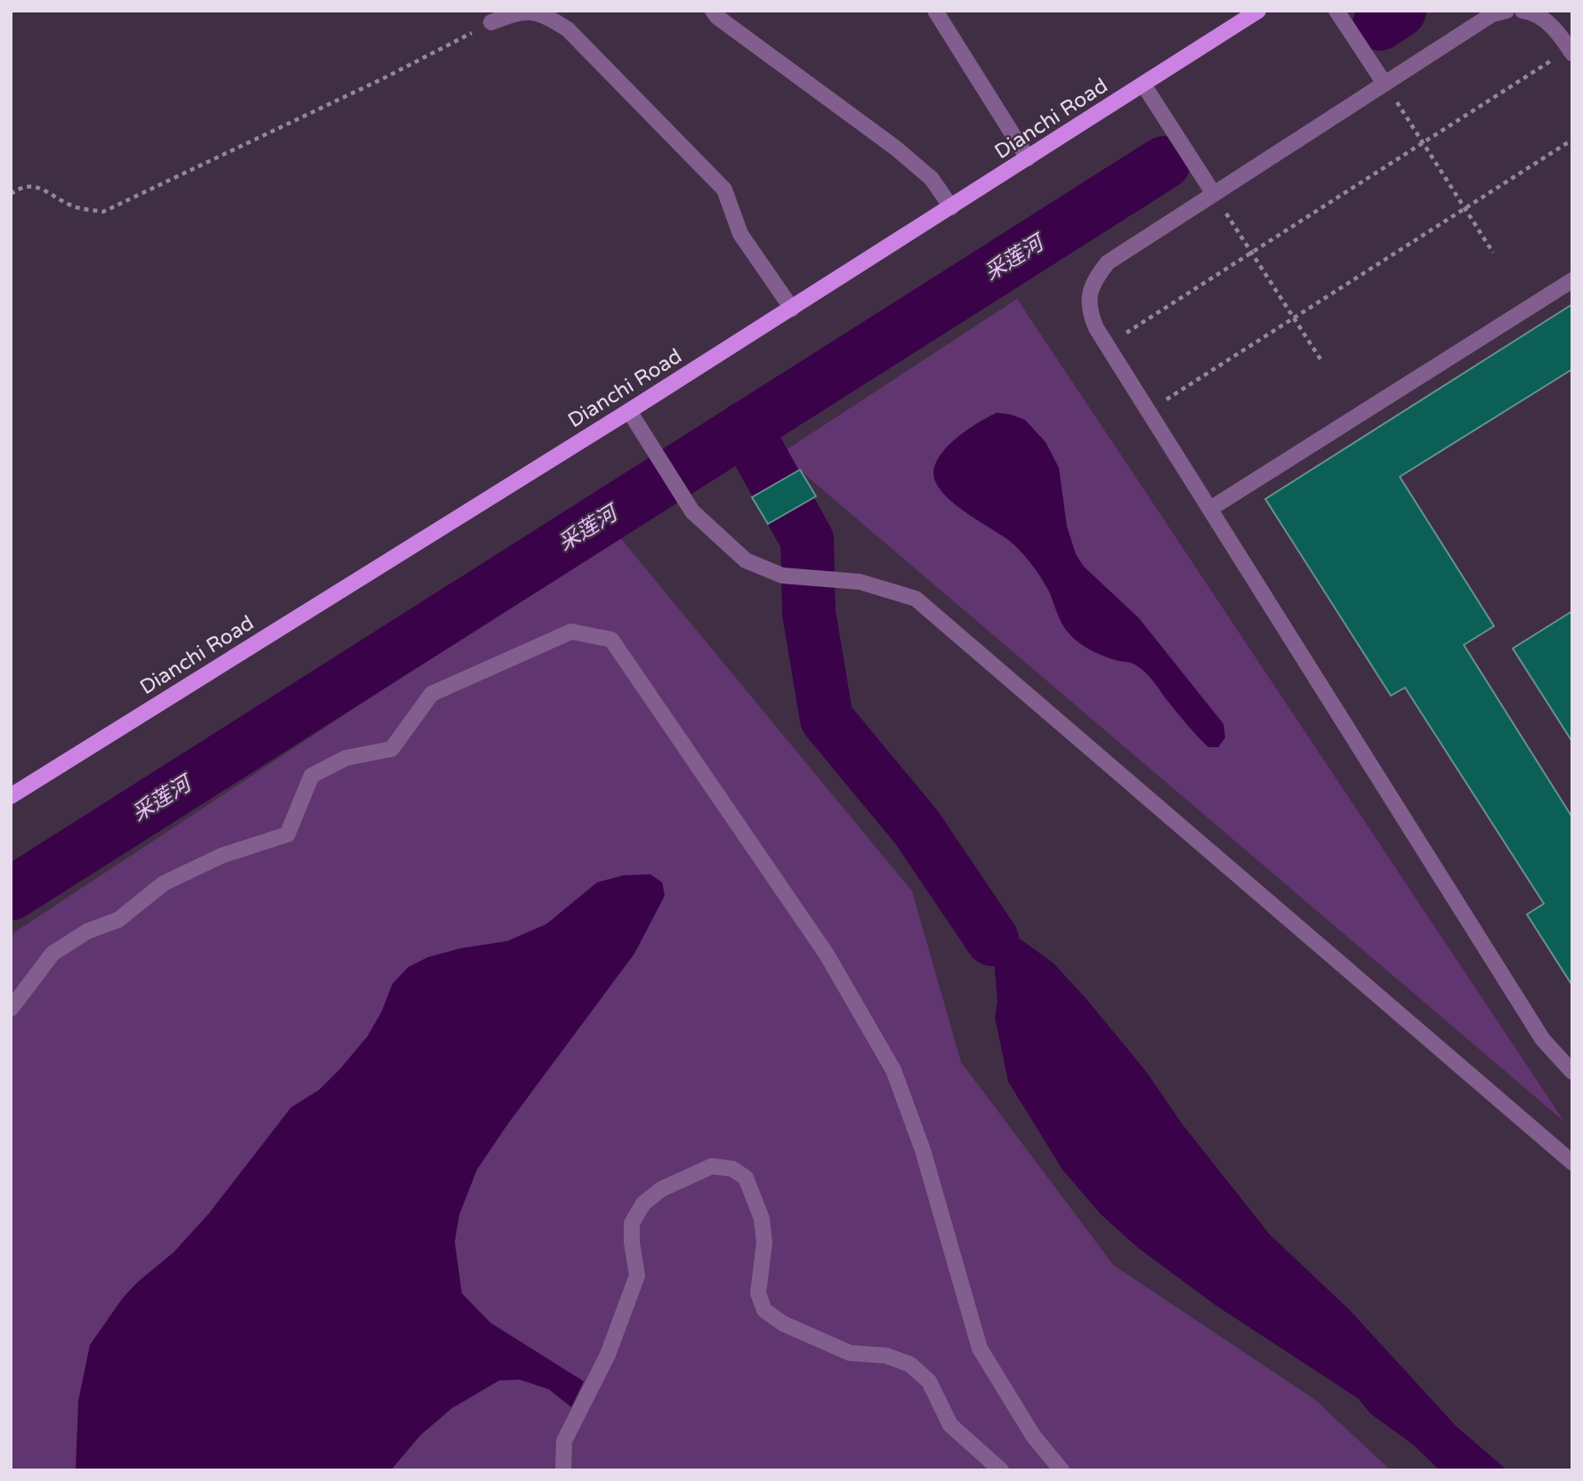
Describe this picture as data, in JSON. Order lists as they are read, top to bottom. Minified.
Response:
{"streets":{"main road":["Dianchi Road"]},"water":["采莲河"]}
